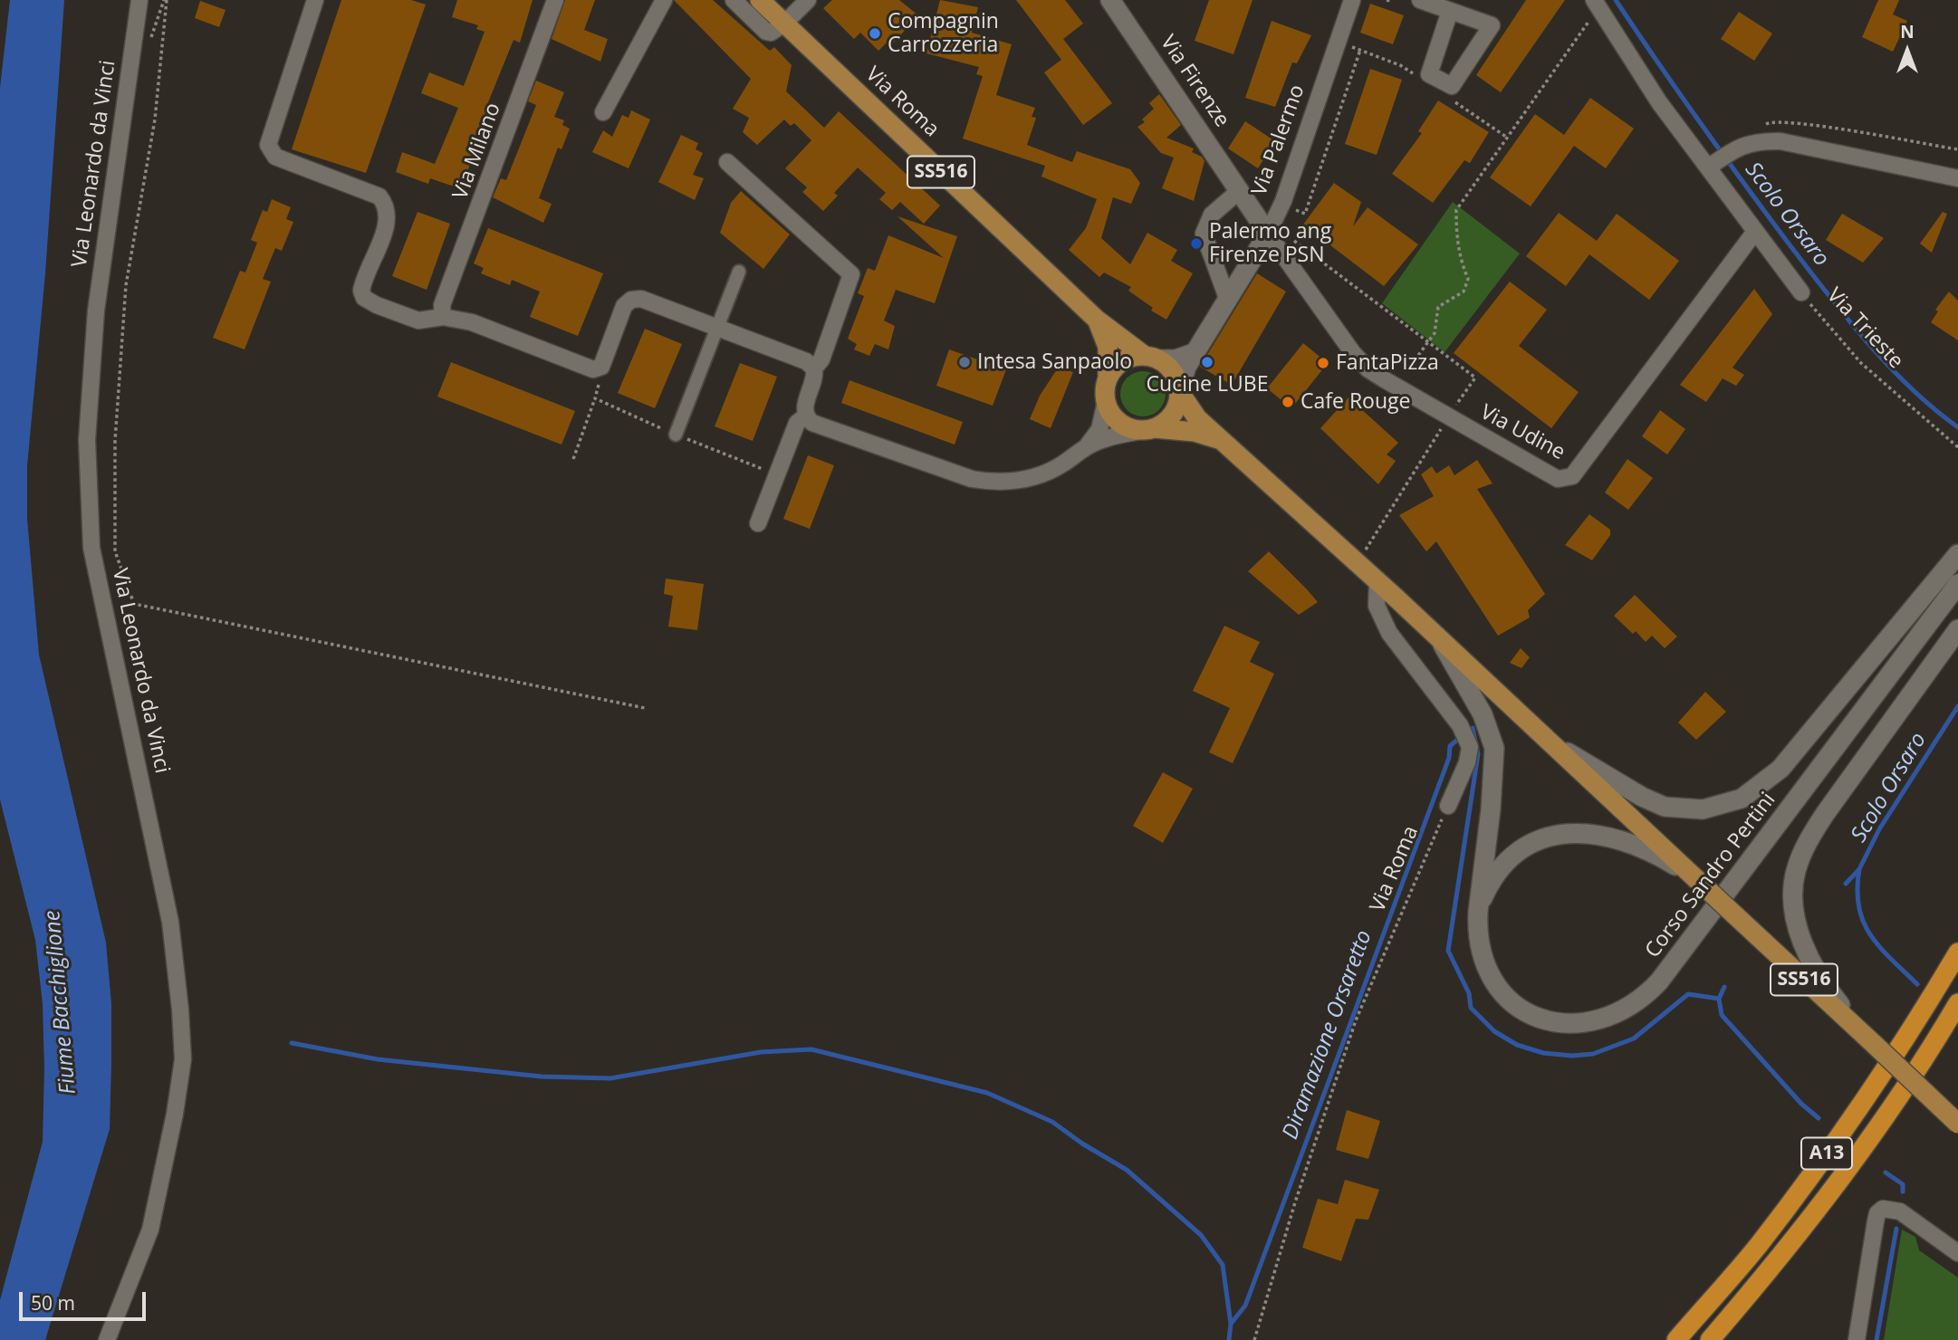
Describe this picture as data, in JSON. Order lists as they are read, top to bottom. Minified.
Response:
{"streets":{"highway":["A13"],"main road":["Via Roma","SS516"],"street":["Via Firenze","Via Palermo","Via Milano","Via Leonardo da Vinci","Via Trieste","Via Udine","Corso Sandro Pertini"]},"crossings":[["Via Firenze","Via Palermo"],["Via Firenze","Via Udine"],["Via Roma","Via Palermo"],["Via Roma","SS516"],["Via Palermo","SS516"],["Via Palermo","Via Udine"],["SS516","Corso Sandro Pertini"],["Via Trieste","Via Udine"]],"water":["Scolo Orsaro","Fiume Bacchiglione","Diramazione Orsaretto"],"places":["Compagnin Carrozzeria","Palermo ang Firenze PSN","Intesa Sanpaolo","Cucine LUBE","FantaPizza","Cafe Rouge"],"scale_bar":"50 m","north":"top"}
